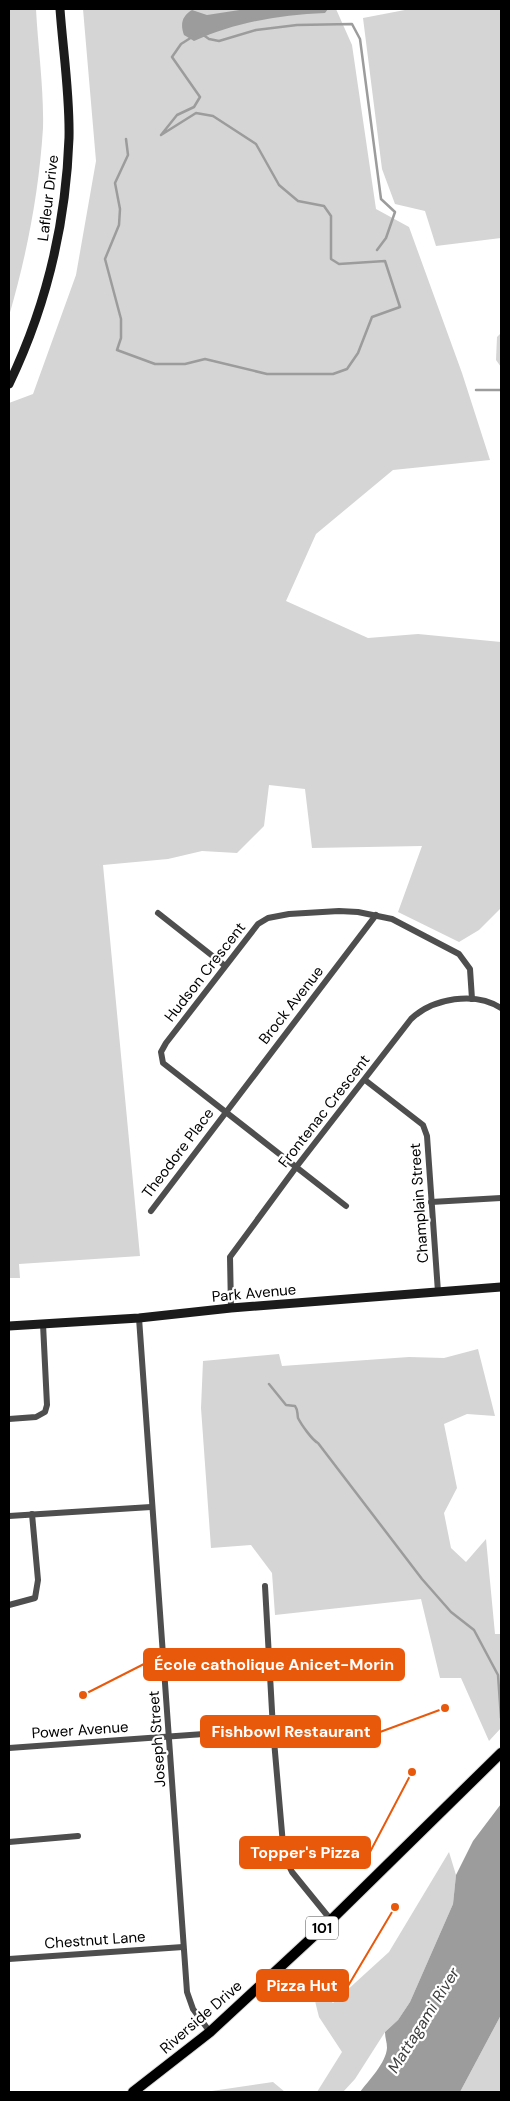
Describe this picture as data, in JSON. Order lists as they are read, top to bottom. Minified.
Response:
{"streets":{"main road":["101","Riverside Drive"],"street":["Lafleur Drive","Hudson Crescent","Brock Avenue","Frontenac Crescent","Theodore Place","Champlain Street","Park Avenue","Power Avenue","Joseph Street","Chestnut Lane"]},"crossings":[["Hudson Crescent","Brock Avenue"],["Hudson Crescent","Frontenac Crescent"],["Hudson Crescent","Theodore Place"],["Brock Avenue","Theodore Place"],["Frontenac Crescent","Champlain Street"],["Frontenac Crescent","Park Avenue"],["Champlain Street","Park Avenue"],["Park Avenue","Joseph Street"],["Power Avenue","Joseph Street"],["Joseph Street","Chestnut Lane"],["Joseph Street","Riverside Drive"]],"water":["Mattagami River"],"places":["École catholique Anicet-Morin","Fishbowl Restaurant","Topper's Pizza","Pizza Hut"]}
